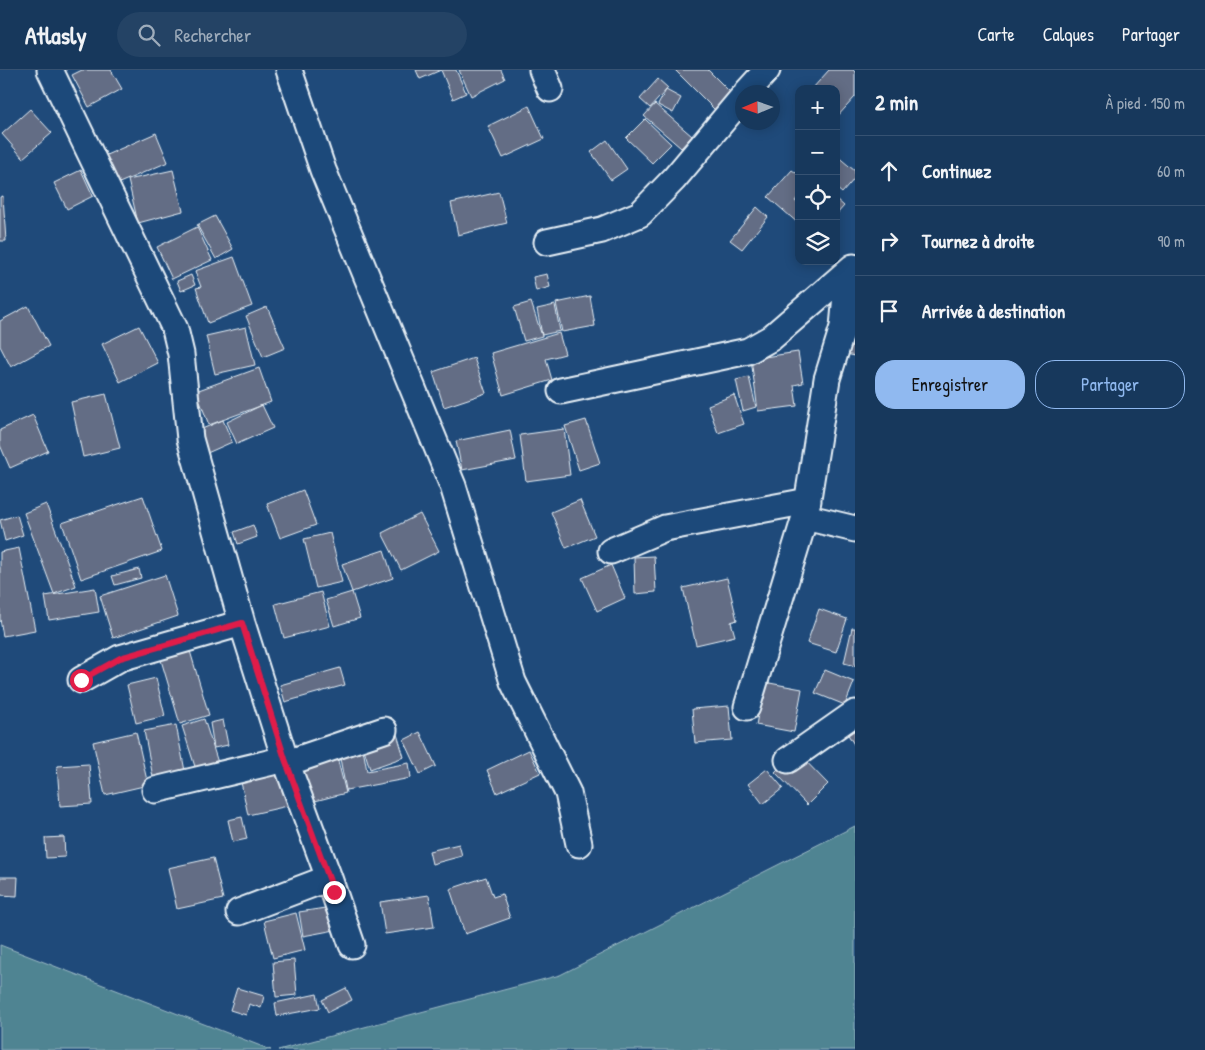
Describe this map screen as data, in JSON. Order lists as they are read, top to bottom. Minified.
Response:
{"north":"left","page":{"header":"Atlasly","search":"Rechercher","nav":["Carte","Calques","Partager"],"heading":["2 min","À pied · 150 m"],"map_buttons":["+","−"],"list":[["Continuez","60 m"],["Tournez à droite","90 m"],"Arrivée à destination"],"buttons":["Enregistrer","Partager"]}}
